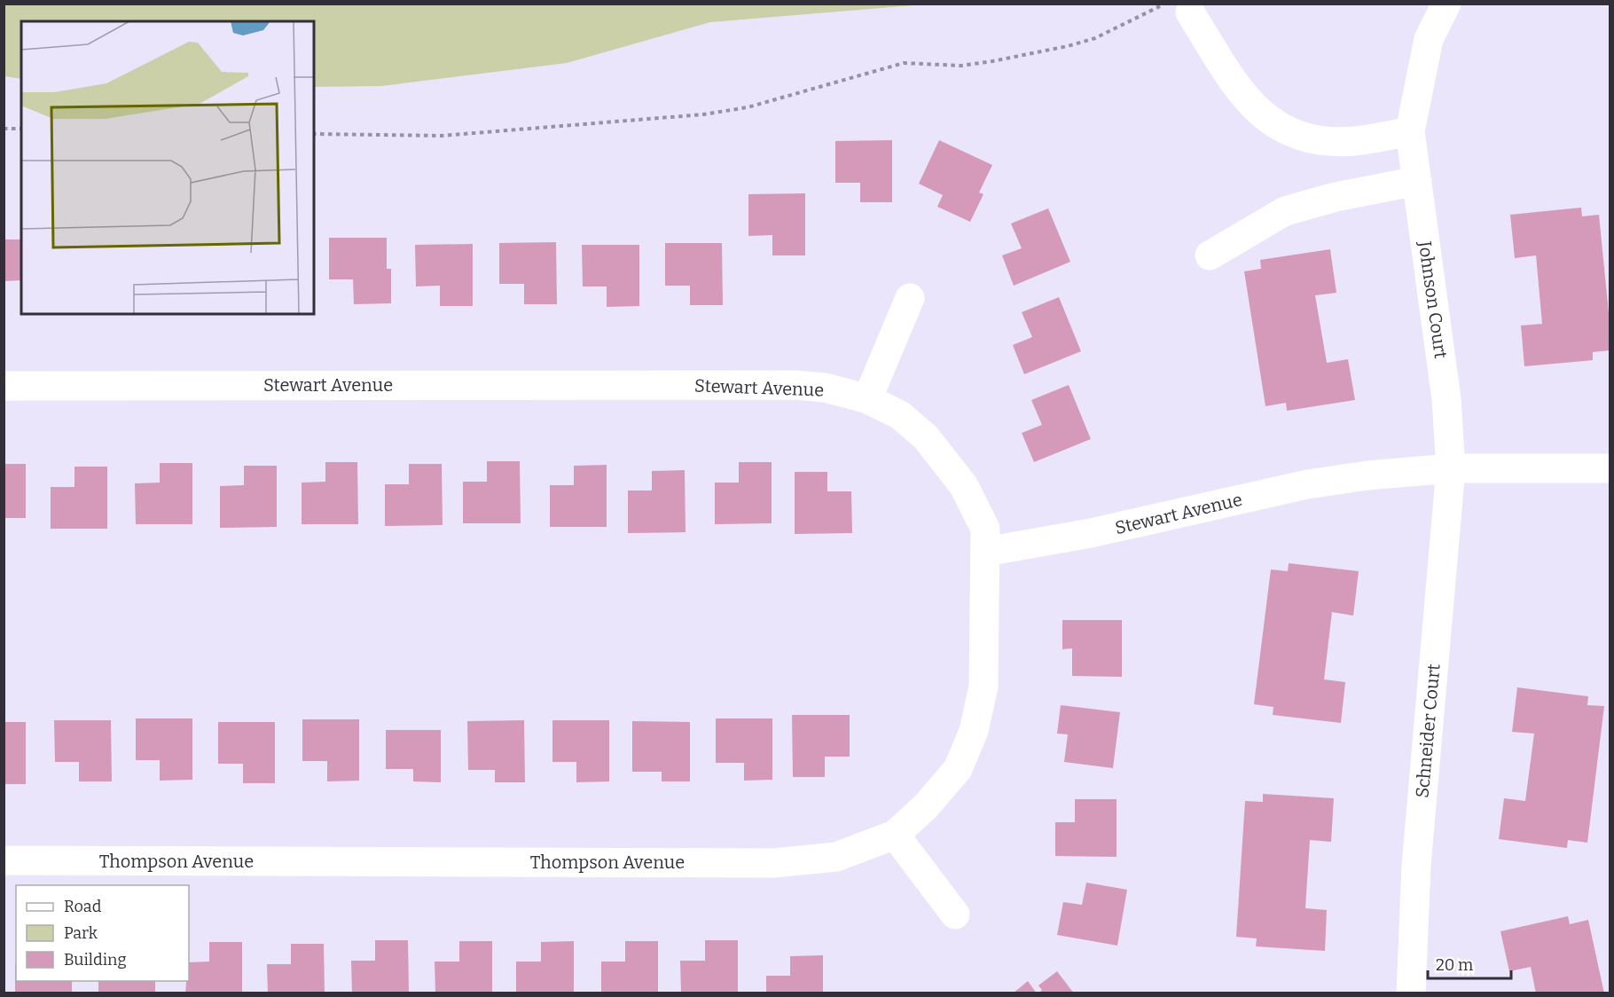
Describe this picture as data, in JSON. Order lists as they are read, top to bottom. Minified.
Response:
{"streets":{"street":["Johnson Court","Stewart Avenue","Schneider Court","Thompson Avenue"]},"crossings":[["Johnson Court","Stewart Avenue"],["Johnson Court","Schneider Court"],["Stewart Avenue","Schneider Court"],["Stewart Avenue","Thompson Avenue"]],"legend":["Road","Park","Building"],"scale_bar":"20 m"}
